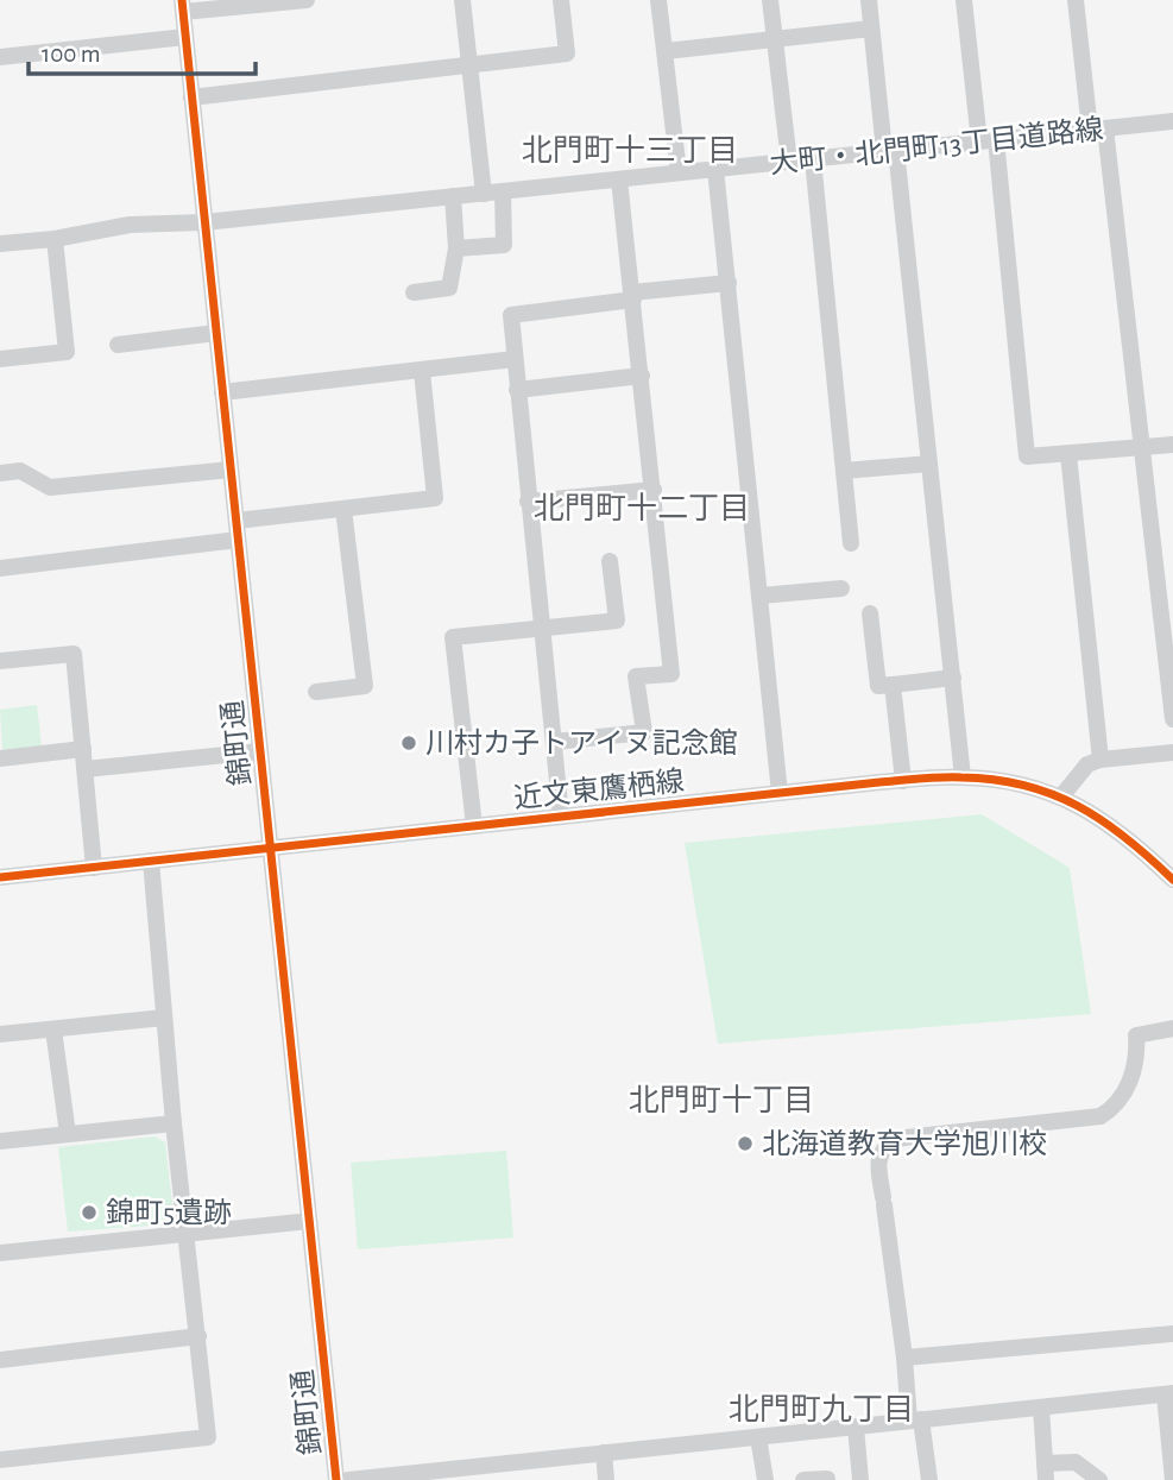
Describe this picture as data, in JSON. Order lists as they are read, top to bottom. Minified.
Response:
{"streets":{"street":["大町・北門町13丁目道路線","錦町通","近文東鷹栖線"]},"crossings":[["大町・北門町13丁目道路線","錦町通"],["錦町通","近文東鷹栖線"]],"districts":["北門町十三丁目","北門町十二丁目","北門町十丁目","北門町九丁目"],"places":["川村カ子トアイヌ記念館","北海道教育大学旭川校","錦町5遺跡"],"scale_bar":"100 m"}
